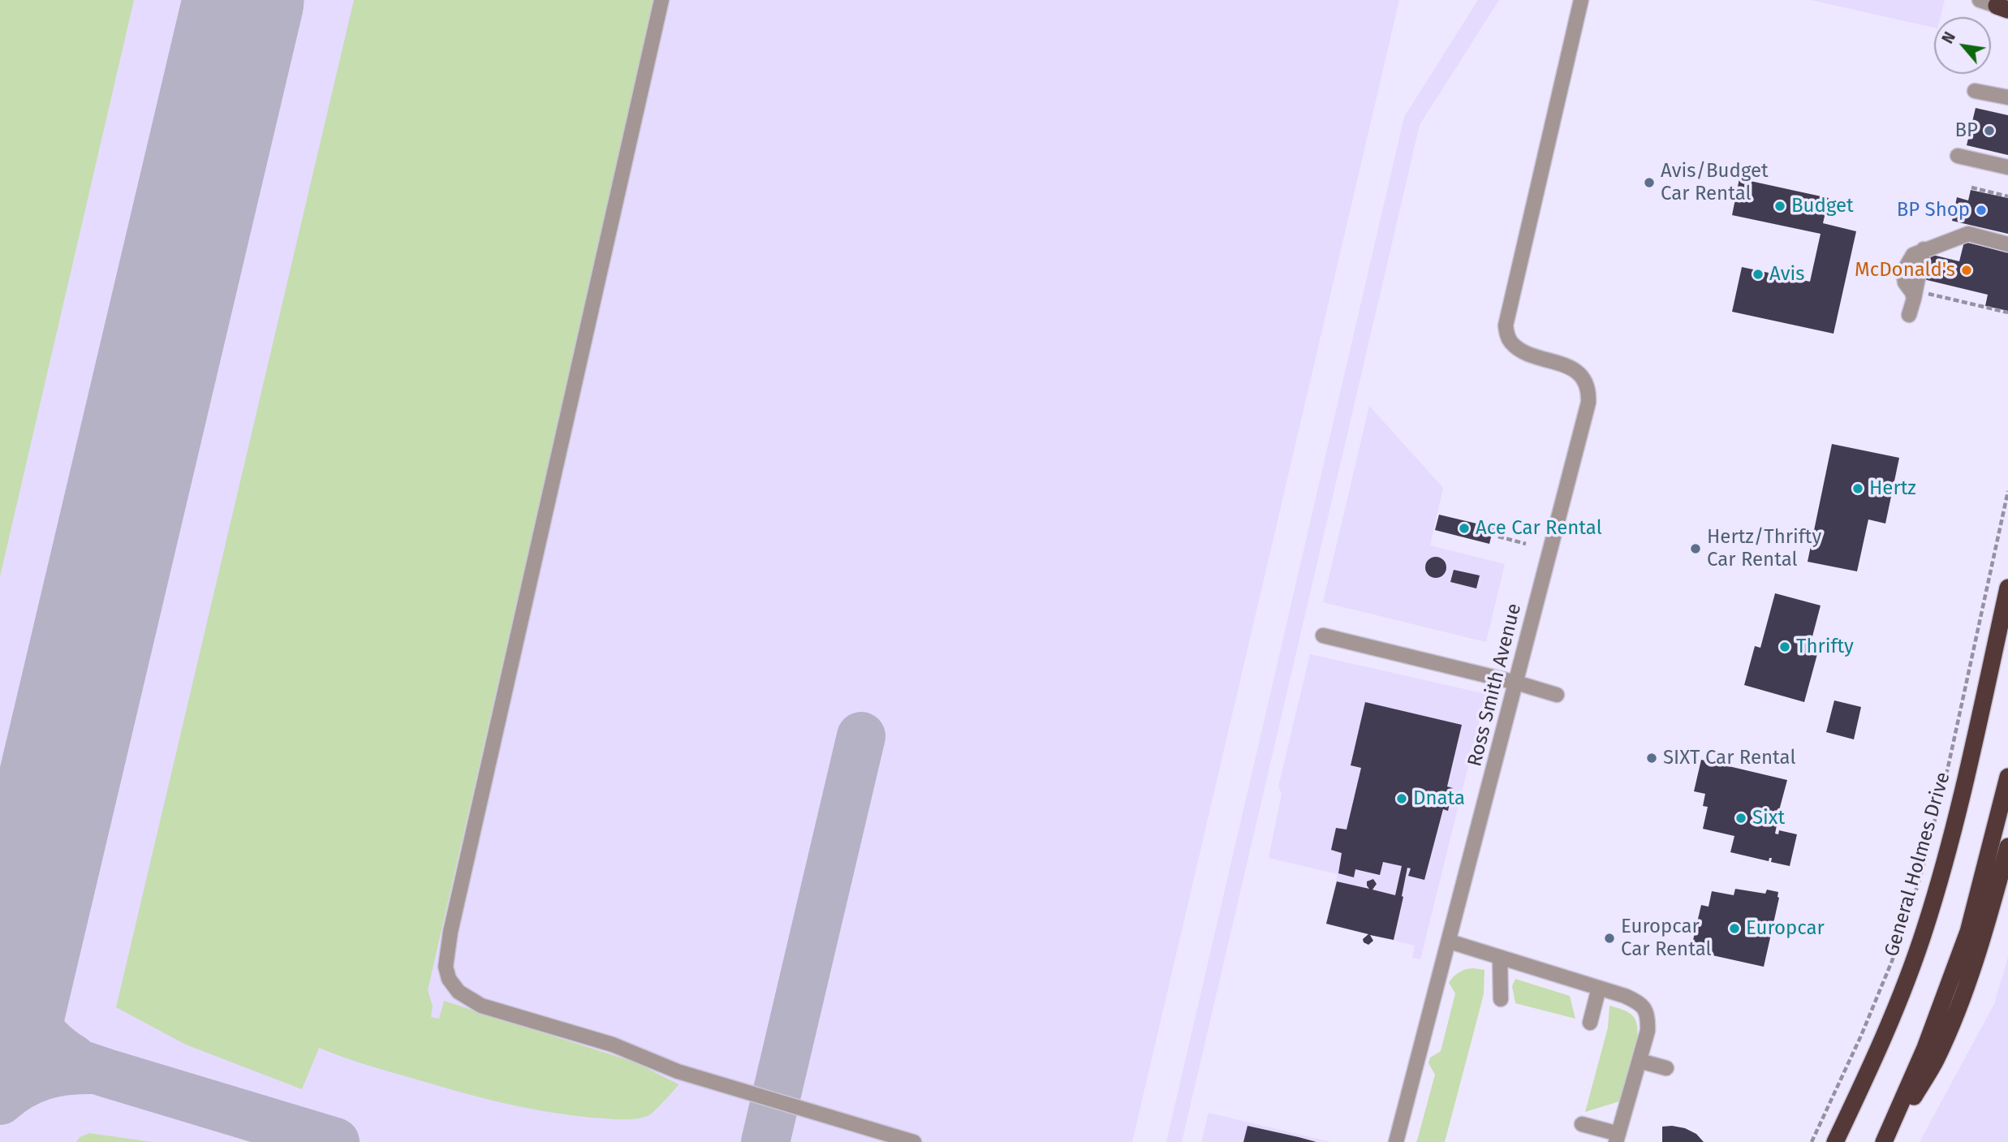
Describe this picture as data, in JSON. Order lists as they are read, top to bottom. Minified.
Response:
{"streets":{"highway":["General Holmes Drive"],"lane":["Ross Smith Avenue"]},"places":["BP","Avis/Budget Car Rental","Budget","BP Shop","McDonald's","Avis","Hertz","Ace Car Rental","Hertz/Thrifty Car Rental","Thrifty","SIXT Car Rental","Dnata","Sixt","Europcar","Europcar Car Rental"],"north":"top left"}
